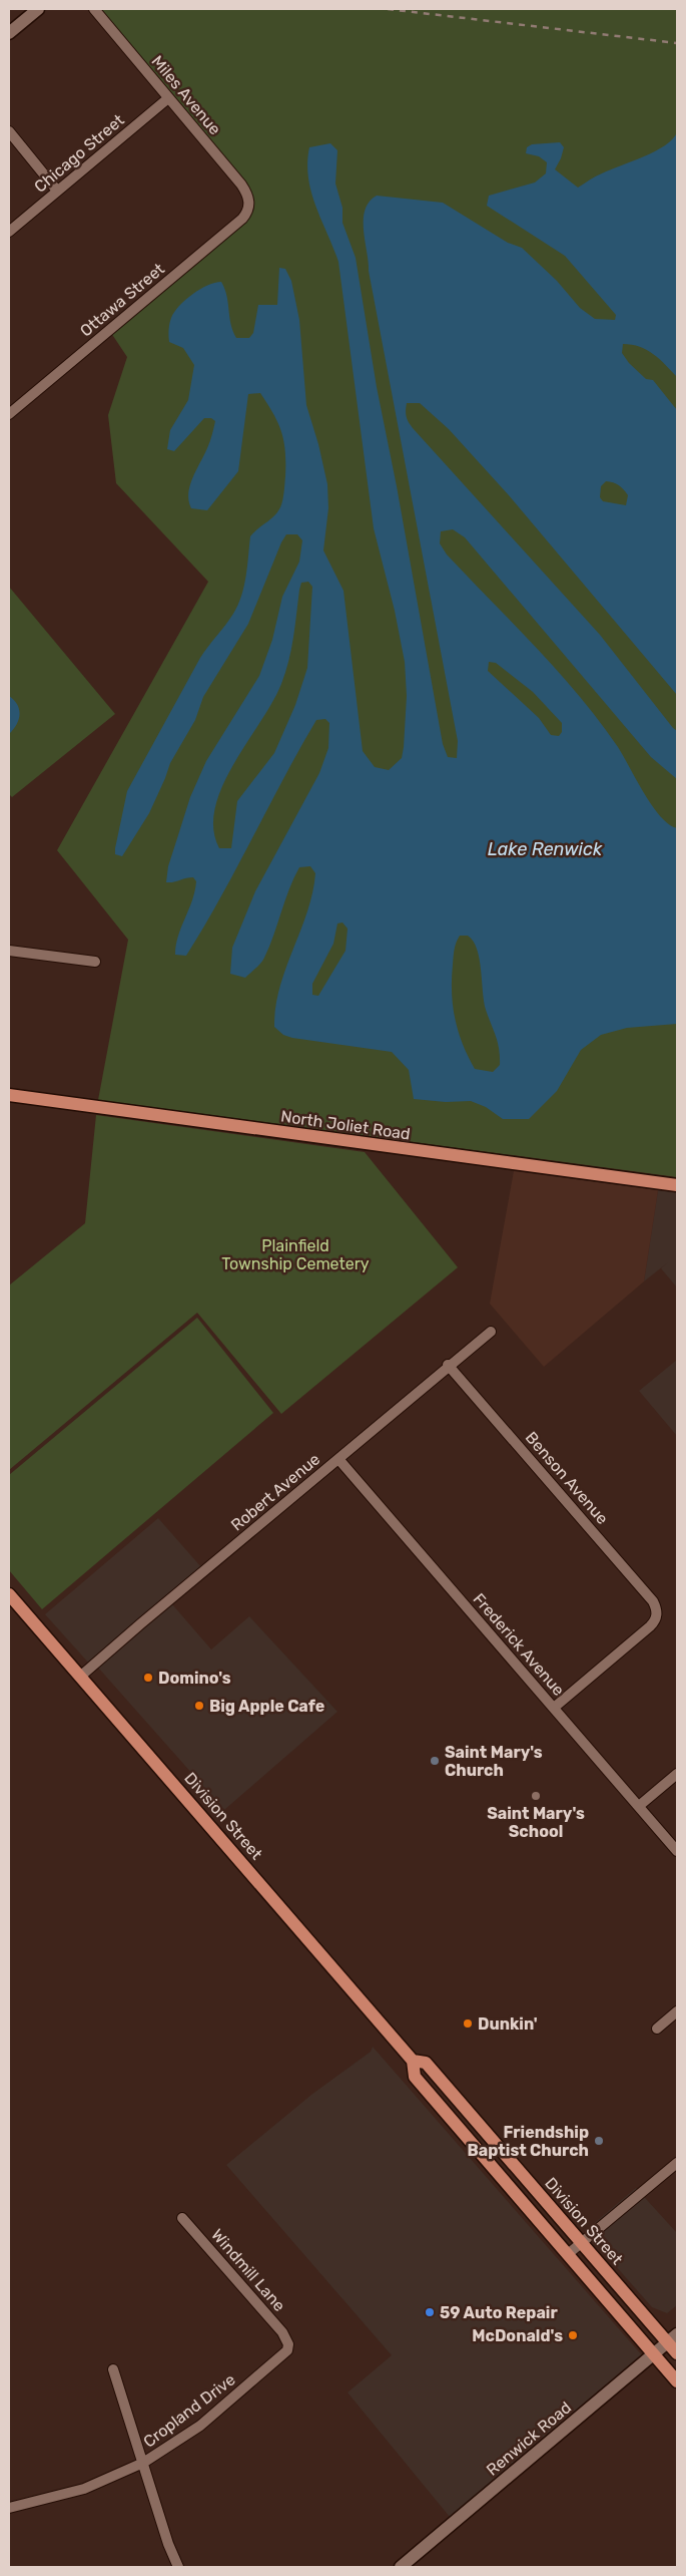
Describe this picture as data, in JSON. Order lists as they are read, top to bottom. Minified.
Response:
{"streets":{"main road":["North Joliet Road","Division Street"],"street":["Miles Avenue","Chicago Street","Ottawa Street","Benson Avenue","Robert Avenue","Frederick Avenue","Windmill Lane","Cropland Drive","Renwick Road"]},"crossings":[["Miles Avenue","Chicago Street"],["Miles Avenue","Ottawa Street"],["Benson Avenue","Robert Avenue"],["Benson Avenue","Frederick Avenue"],["Robert Avenue","Frederick Avenue"],["Robert Avenue","Division Street"],["Division Street","Renwick Road"],["Windmill Lane","Cropland Drive"]],"water":["Lake Renwick"],"parks":["Plainfield Township Cemetery"],"places":["Domino's","Big Apple Cafe","Saint Mary's Church","Saint Mary's School","Dunkin'","Friendship Baptist Church","59 Auto Repair","McDonald's"]}
